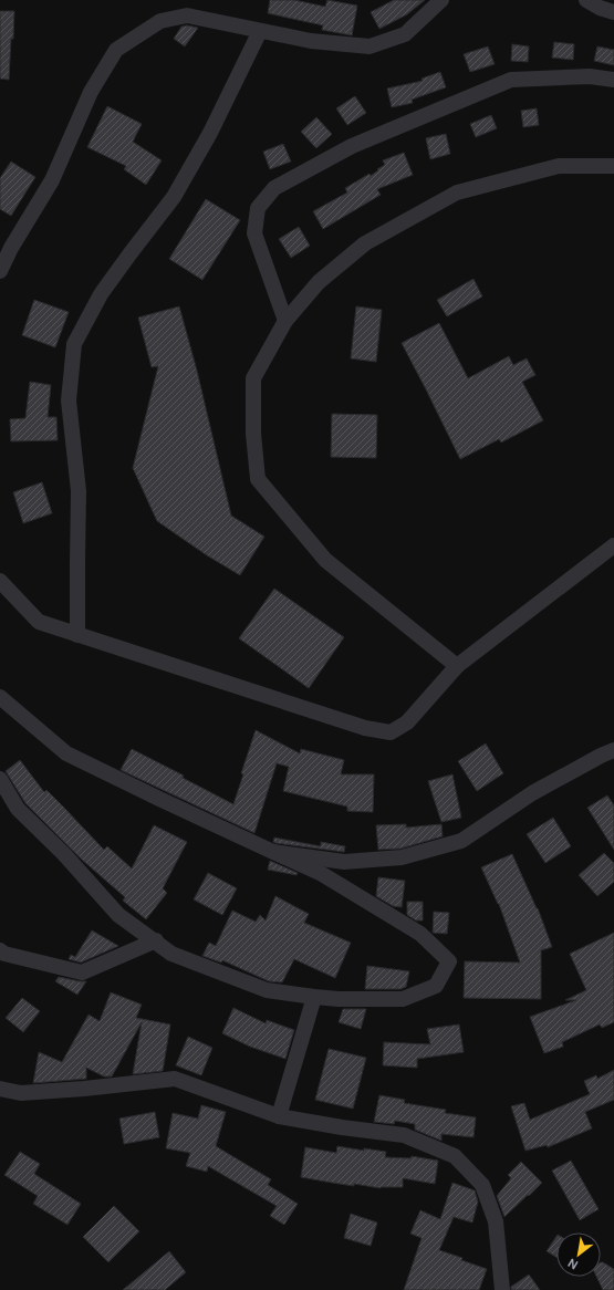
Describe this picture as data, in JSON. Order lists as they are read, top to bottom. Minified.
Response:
{"north":"bottom left"}
